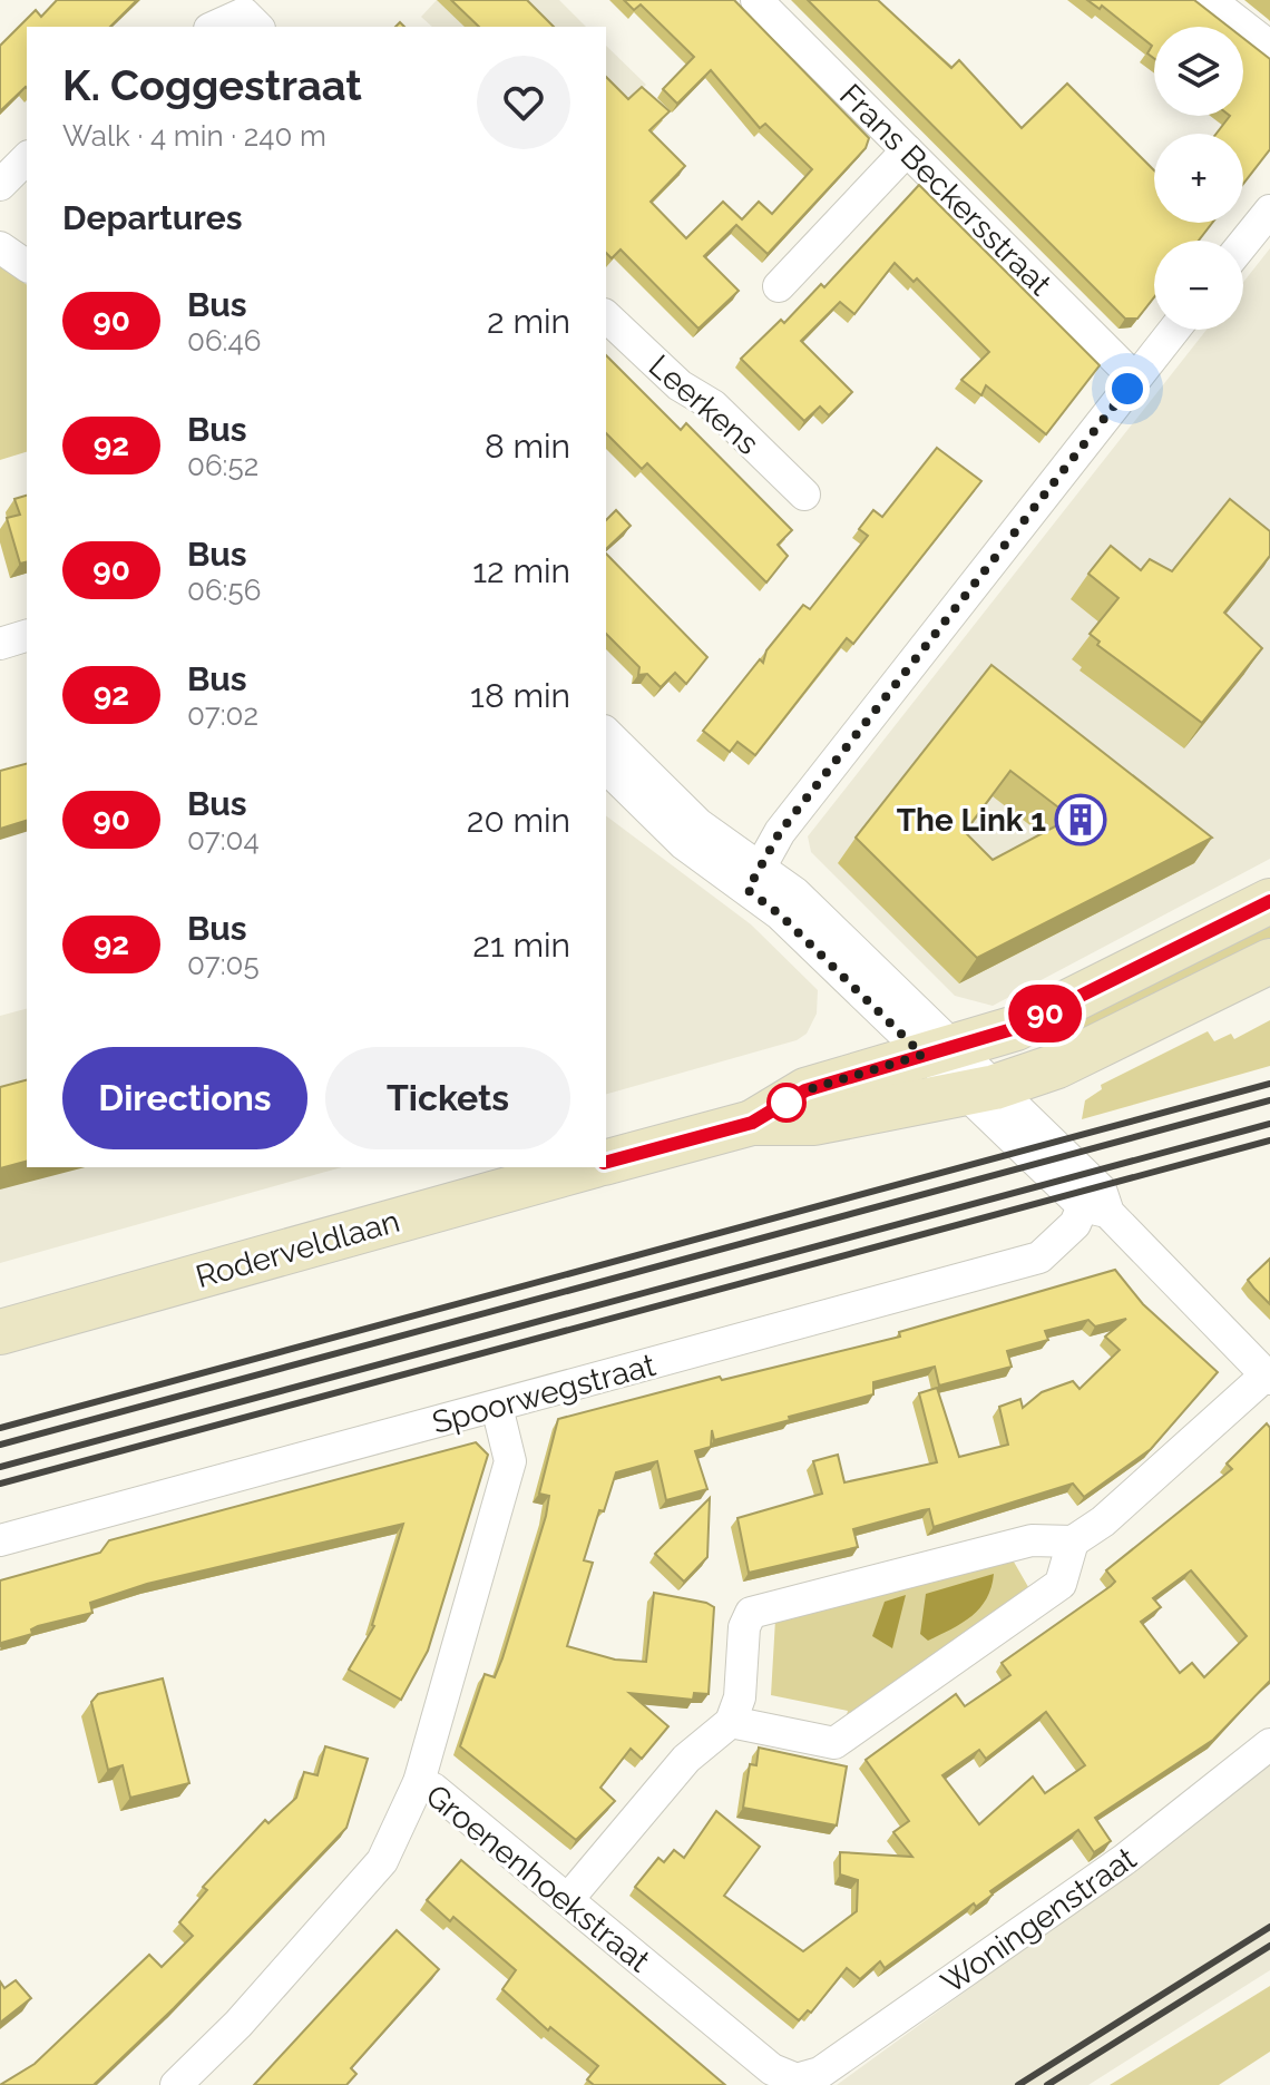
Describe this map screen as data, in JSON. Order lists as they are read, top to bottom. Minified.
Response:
{"streets":{"street":["Frans Beckersstraat","Leerkens","Roderveldlaan","Spoorwegstraat","Groenenhoekstraat","Woningenstraat"]},"crossings":[["Spoorwegstraat","Groenenhoekstraat"],["Groenenhoekstraat","Woningenstraat"]],"places":{"building":["The Link 1"]},"lines":["bus line 90"],"page":{"on_map":"90","map_buttons":["+","−"],"heading":[["K. Coggestraat","Walk · 4 min · 240 m"],"Departures"],"list":[{"mark":"90","name":"Bus","note":"06:46","value":"2 min"},{"mark":"92","name":"Bus","note":"06:52","value":"8 min"},{"mark":"90","name":"Bus","note":"06:56","value":"12 min"},{"mark":"92","name":"Bus","note":"07:02","value":"18 min"},{"mark":"90","name":"Bus","note":"07:04","value":"20 min"},{"mark":"92","name":"Bus","note":"07:05","value":"21 min"}],"buttons":["Directions","Tickets"]}}
